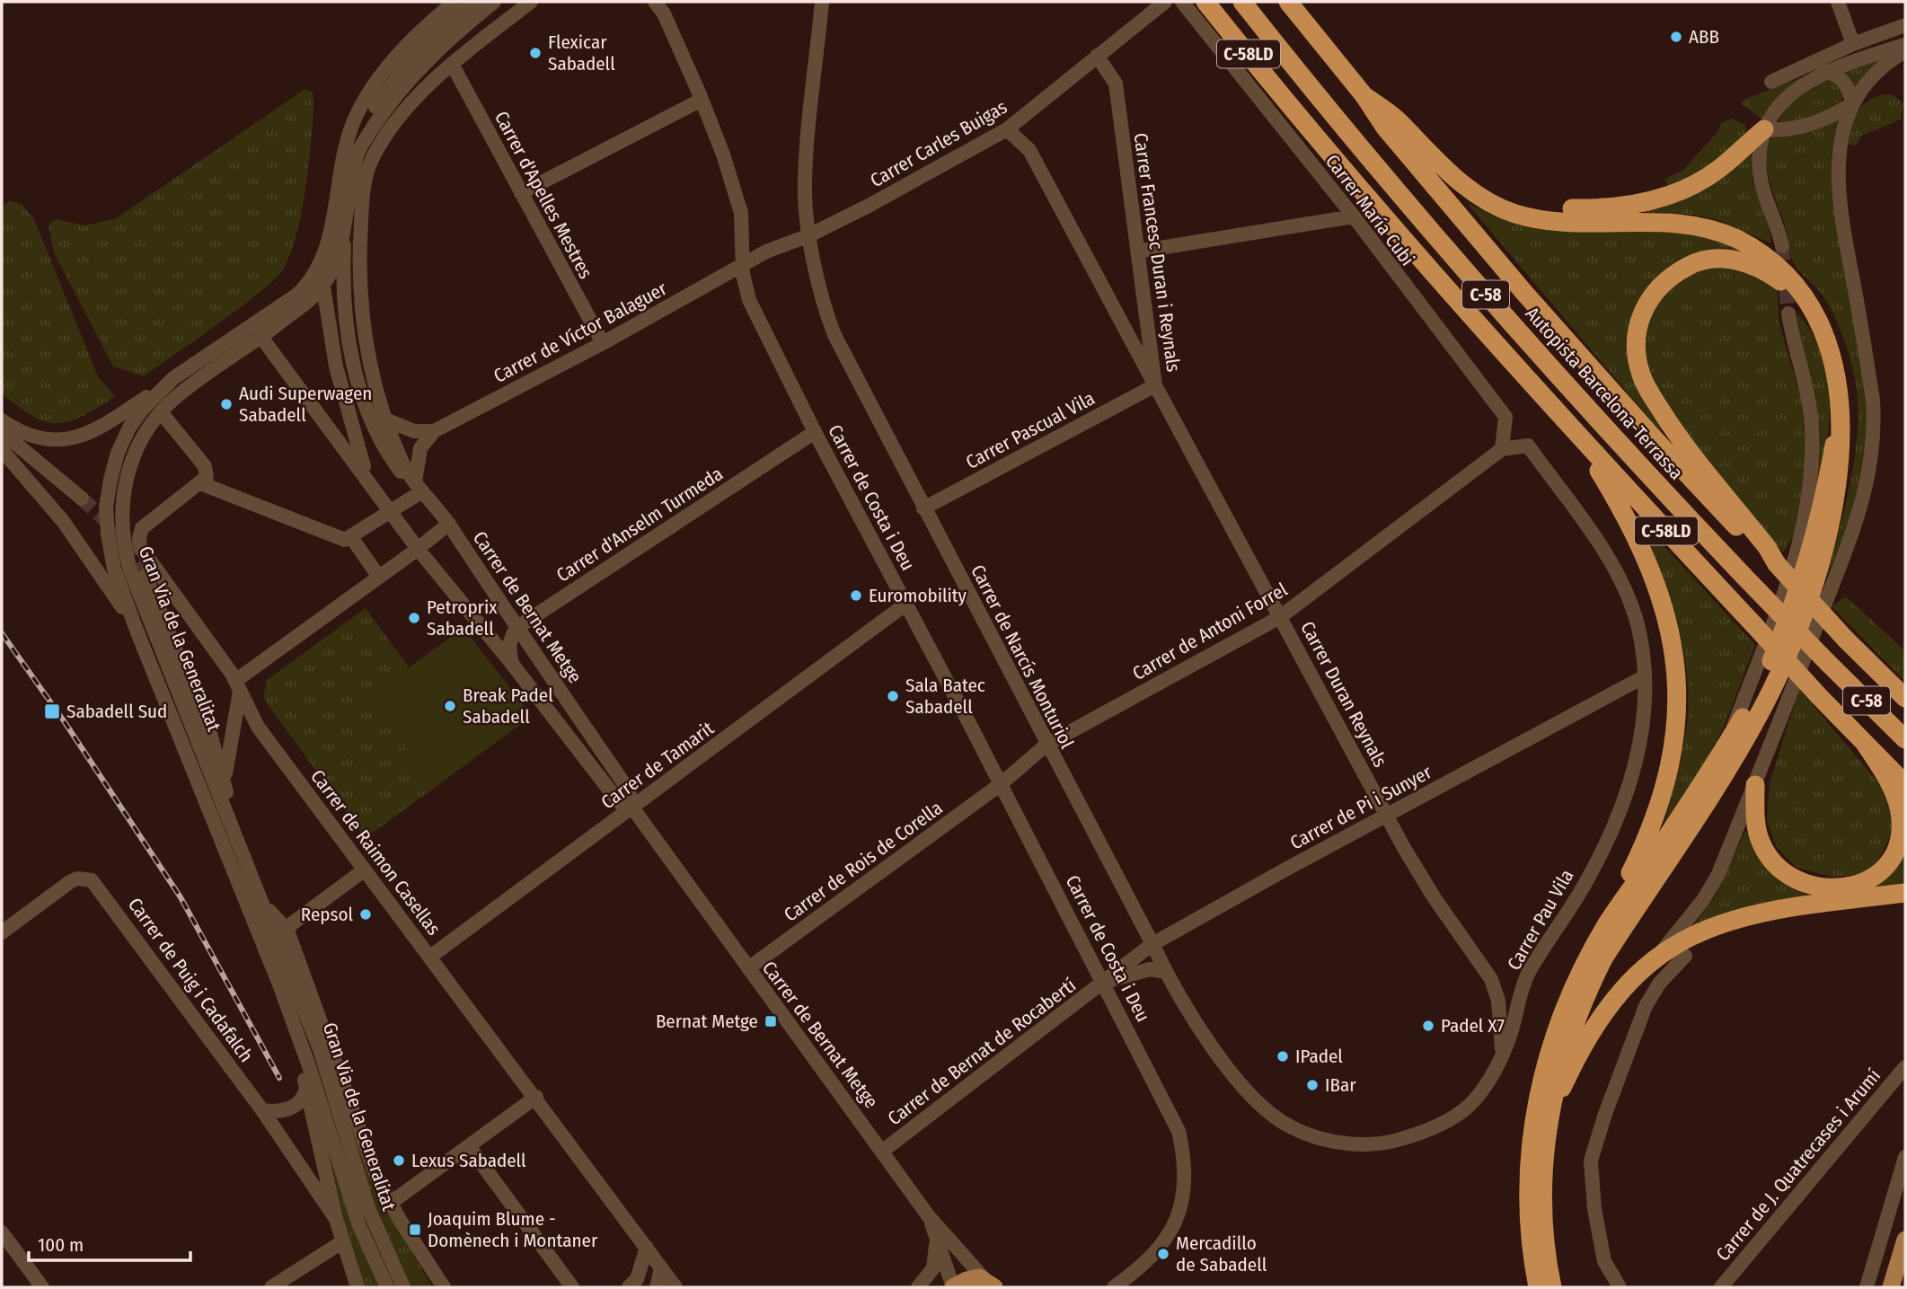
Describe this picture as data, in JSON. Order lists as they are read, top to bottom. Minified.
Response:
{"streets":{"highway":["C-58LD","C-58","Autopista Barcelona-Terrassa"],"street":["Carrer Carles Buigas","Carrer d'Apelles Mestres","Carrer María Cubi","Carrer Francesc Duran i Reynals","Carrer de Víctor Balaguer","Carrer Pascual Vila","Carrer de Costa i Deu","Carrer d'Anselm Turmeda","Carrer de Bernat Metge","Carrer de Antoni Forrel","Gran Via de la Generalitat","Carrer de Narcís Monturiol","Carrer Duran Reynals","Carrer de Tamarit","Carrer de Pi i Sunyer","Carrer de Raimon Casellas","Carrer de Rois de Corella","Carrer Pau Vila","Carrer de Puig i Cadafalch","Carrer de Bernat de Rocabertí","Carrer de J. Quatrecases i Arumí"]},"crossings":[["Carrer Carles Buigas","Carrer Francesc Duran i Reynals"],["Carrer Carles Buigas","Carrer de Víctor Balaguer"],["Carrer Carles Buigas","Carrer de Costa i Deu"],["Carrer Carles Buigas","Carrer de Narcís Monturiol"],["Carrer d'Apelles Mestres","Carrer de Víctor Balaguer"],["Carrer d'Apelles Mestres","Carrer de Bernat Metge"],["Carrer María Cubi","Carrer de Antoni Forrel"],["Carrer Francesc Duran i Reynals","Carrer Pascual Vila"],["Carrer Francesc Duran i Reynals","Carrer de Antoni Forrel"],["Carrer Francesc Duran i Reynals","Carrer Duran Reynals"],["Carrer de Víctor Balaguer","Carrer de Costa i Deu"],["Carrer Pascual Vila","Carrer de Narcís Monturiol"],["Carrer de Costa i Deu","Carrer d'Anselm Turmeda"],["Carrer de Costa i Deu","Carrer de Antoni Forrel"],["Carrer de Costa i Deu","Carrer de Tamarit"],["Carrer de Costa i Deu","Carrer de Pi i Sunyer"],["Carrer de Costa i Deu","Carrer de Rois de Corella"],["Carrer de Costa i Deu","Carrer de Bernat de Rocabertí"],["Carrer d'Anselm Turmeda","Carrer de Bernat Metge"],["Carrer de Bernat Metge","Gran Via de la Generalitat"],["Carrer de Bernat Metge","Carrer de Tamarit"],["Carrer de Bernat Metge","Carrer de Rois de Corella"],["Carrer de Bernat Metge","Carrer de Bernat de Rocabertí"],["Carrer de Antoni Forrel","Carrer de Narcís Monturiol"],["Carrer de Antoni Forrel","Carrer Duran Reynals"],["Carrer de Antoni Forrel","Carrer de Pi i Sunyer"],["Carrer de Antoni Forrel","Carrer de Rois de Corella"],["Carrer de Antoni Forrel","Carrer Pau Vila"],["Gran Via de la Generalitat","Carrer de Puig i Cadafalch"],["Carrer de Narcís Monturiol","Carrer de Pi i Sunyer"],["Carrer de Narcís Monturiol","Carrer Pau Vila"],["Carrer Duran Reynals","Carrer de Pi i Sunyer"],["Carrer Duran Reynals","Carrer Pau Vila"],["Carrer de Tamarit","Carrer de Raimon Casellas"],["Carrer de Pi i Sunyer","Carrer Pau Vila"],["Carrer de Pi i Sunyer","Carrer de Bernat de Rocabertí"]],"places":{"other":["ABB","Flexicar Sabadell","Audi Superwagen Sabadell","Euromobility","Petroprix Sabadell","Sala Batec Sabadell","Break Padel Sabadell","Repsol","Padel X7","IPadel","IBar","Lexus Sabadell","Mercadillo de Sabadell"],"transit":["Sabadell Sud","Bernat Metge","Joaquim Blume - Domènech i Montaner"]},"scale_bar":"100 m"}
